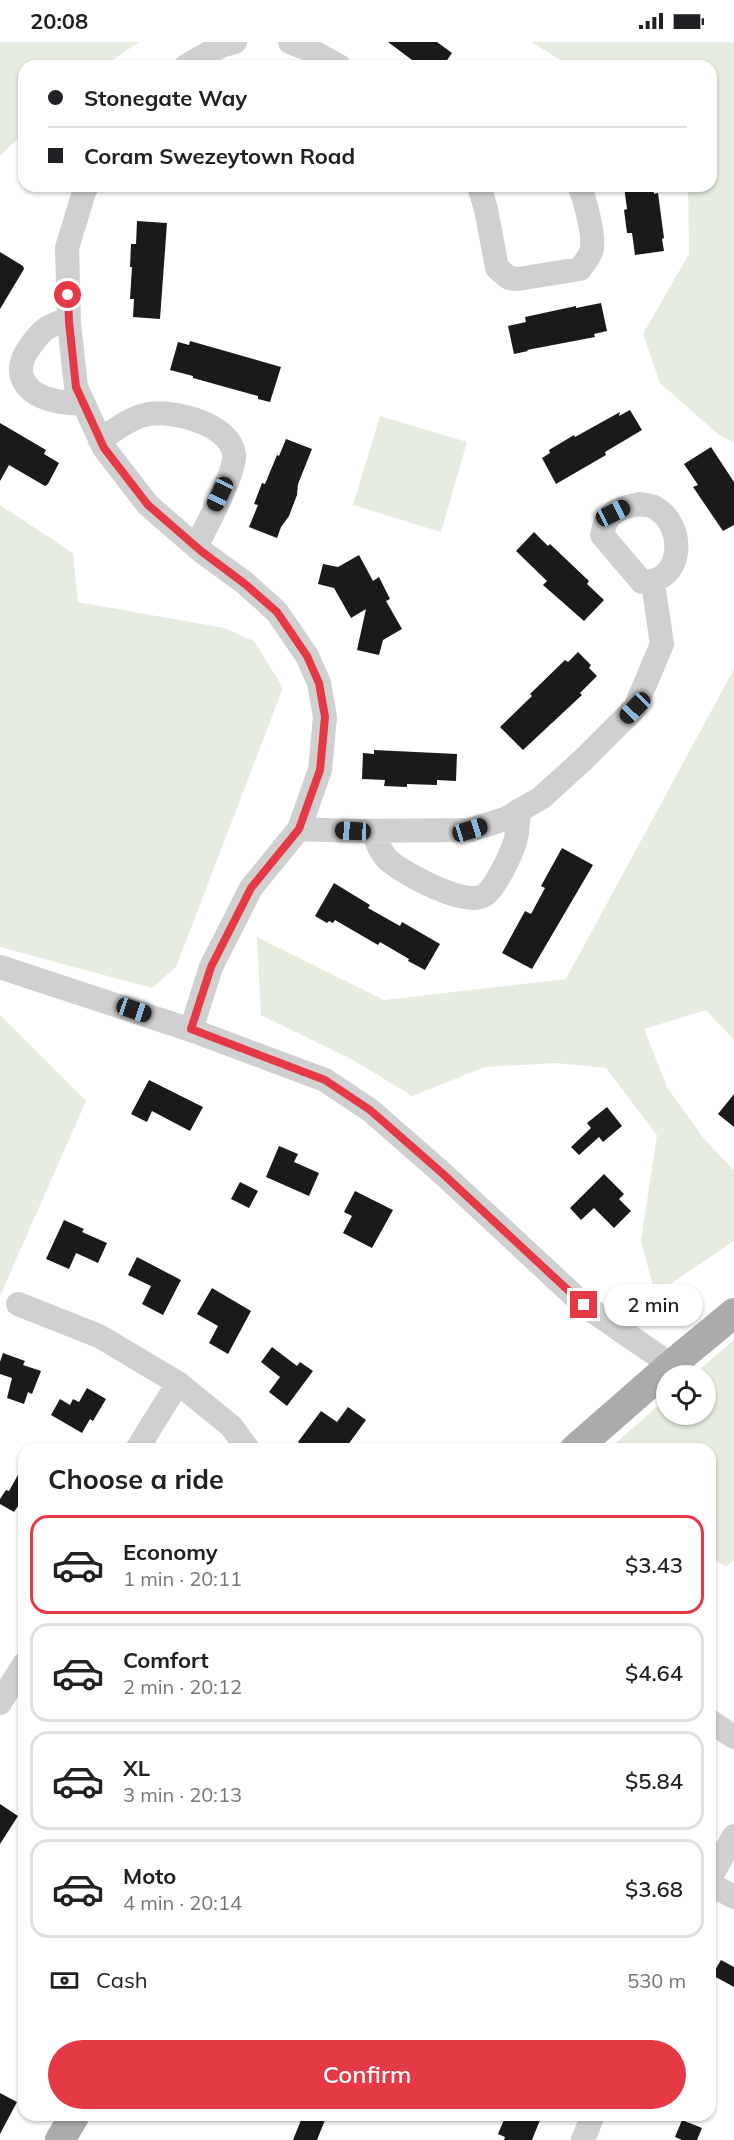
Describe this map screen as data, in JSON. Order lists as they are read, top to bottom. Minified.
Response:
{"page":{"status":"20:08","banner":["Stonegate Way","Coram Swezeytown Road"],"bubble":"2 min","heading":"Choose a ride","list":[{"name":"Economy","note":"1 min · 20:11","value":"$3.43"},{"name":"Comfort","note":"2 min · 20:12","value":"$4.64"},{"name":"XL","note":"3 min · 20:13","value":"$5.84"},{"name":"Moto","note":"4 min · 20:14","value":"$3.68"}],"pay":["Cash","530 m"],"buttons":"Confirm"}}
